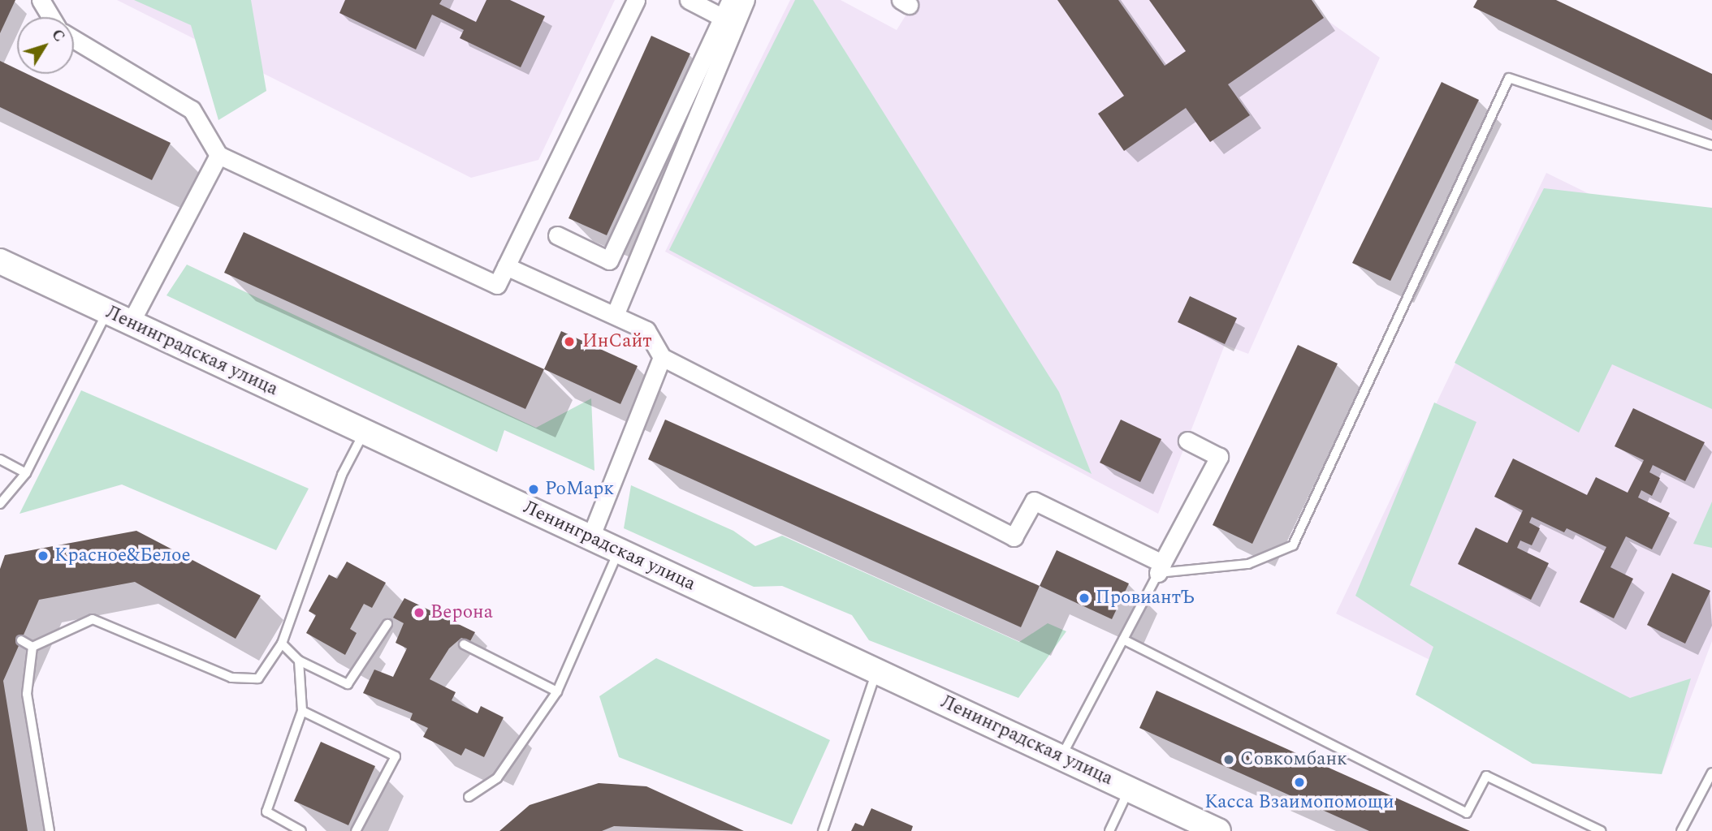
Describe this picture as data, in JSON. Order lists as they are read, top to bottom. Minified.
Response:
{"streets":{"main road":["Ленинградская улица"]},"places":["ИнСайт","РоМарк","Красное&Белое","ПровиантЪ","Верона","Совкомбанк","Касса Взаимопомощи"],"north":"top right"}
